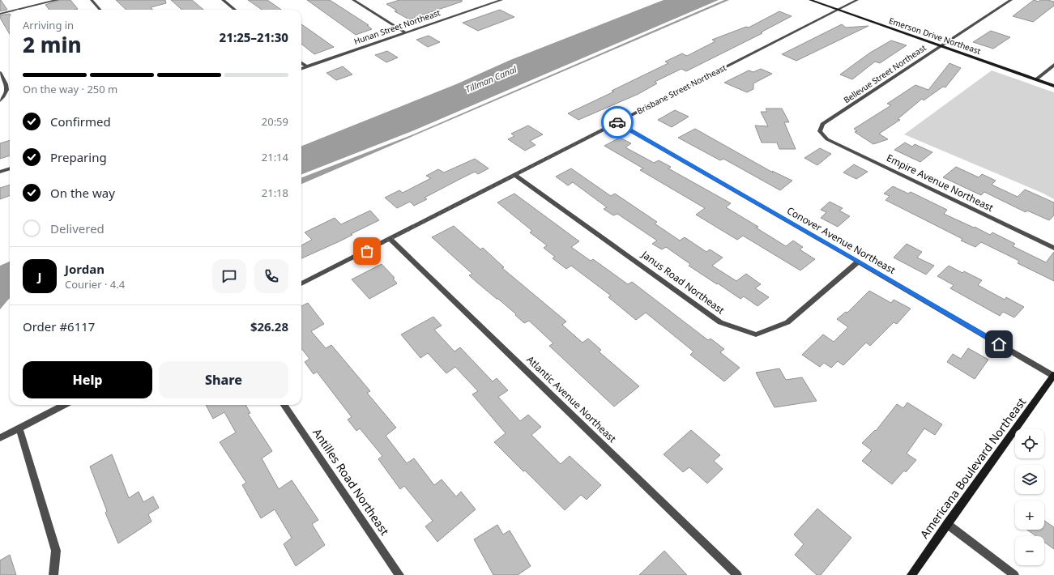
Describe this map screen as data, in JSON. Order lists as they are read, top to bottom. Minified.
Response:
{"streets":{"street":["Hunan Street Northeast","Emerson Drive Northeast","Bellevue Street Northeast","Brisbane Street Northeast","Empire Avenue Northeast","Conover Avenue Northeast","Janus Road Northeast","Atlantic Avenue Northeast","Americana Boulevard Northeast","Antilles Road Northeast"]},"crossings":[["Emerson Drive Northeast","Bellevue Street Northeast"],["Emerson Drive Northeast","Brisbane Street Northeast"],["Bellevue Street Northeast","Empire Avenue Northeast"],["Brisbane Street Northeast","Conover Avenue Northeast"],["Brisbane Street Northeast","Janus Road Northeast"],["Brisbane Street Northeast","Atlantic Avenue Northeast"],["Conover Avenue Northeast","Janus Road Northeast"],["Conover Avenue Northeast","Americana Boulevard Northeast"]],"water":["Tillman Canal"],"page":{"heading":["2 min","Arriving in","21:25–21:30"],"panel":["Jordan","Courier · 4.4","Order #6117","$26.28"],"bar":"On the way · 250 m","list":[["Confirmed","20:59"],["Preparing","21:14"],["On the way","21:18"],"Delivered"],"round":"J","buttons":["Help","Share"],"map_buttons":["+","−"]}}
